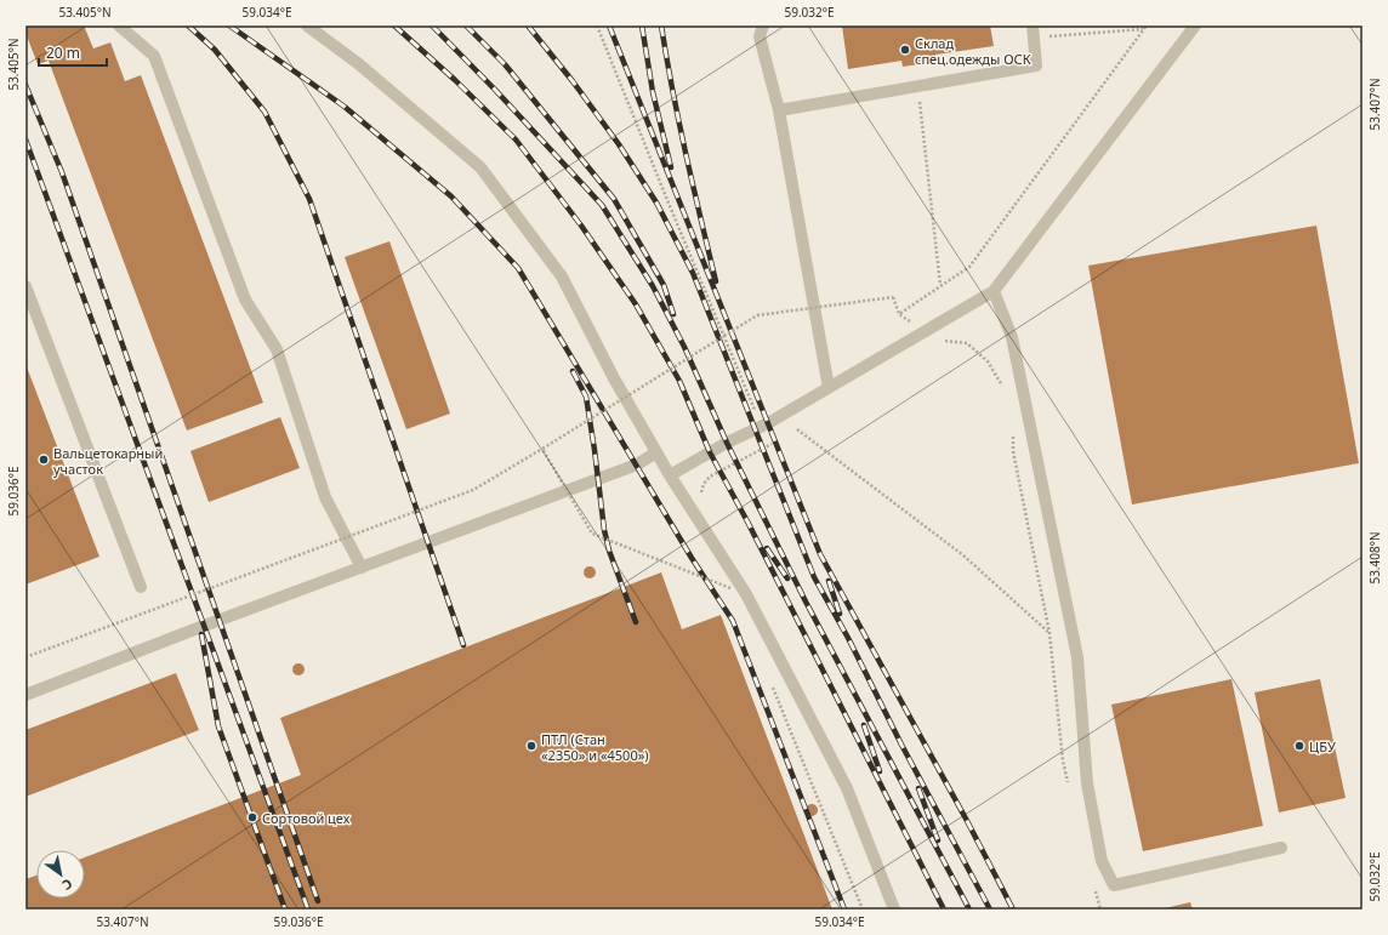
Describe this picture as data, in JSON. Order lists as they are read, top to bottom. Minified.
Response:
{"places":["Склад спец.одежды ОСК","Вальцетокарный участок","ПТЛ (Стан «2350» и «4500»)","ЦБУ","Сортовой цех"],"scale_bar":"20 m","north":"bottom right","coordinates":["53.405°N","59.034°E","59.032°E","53.407°N","59.036°E","53.408°N"]}
